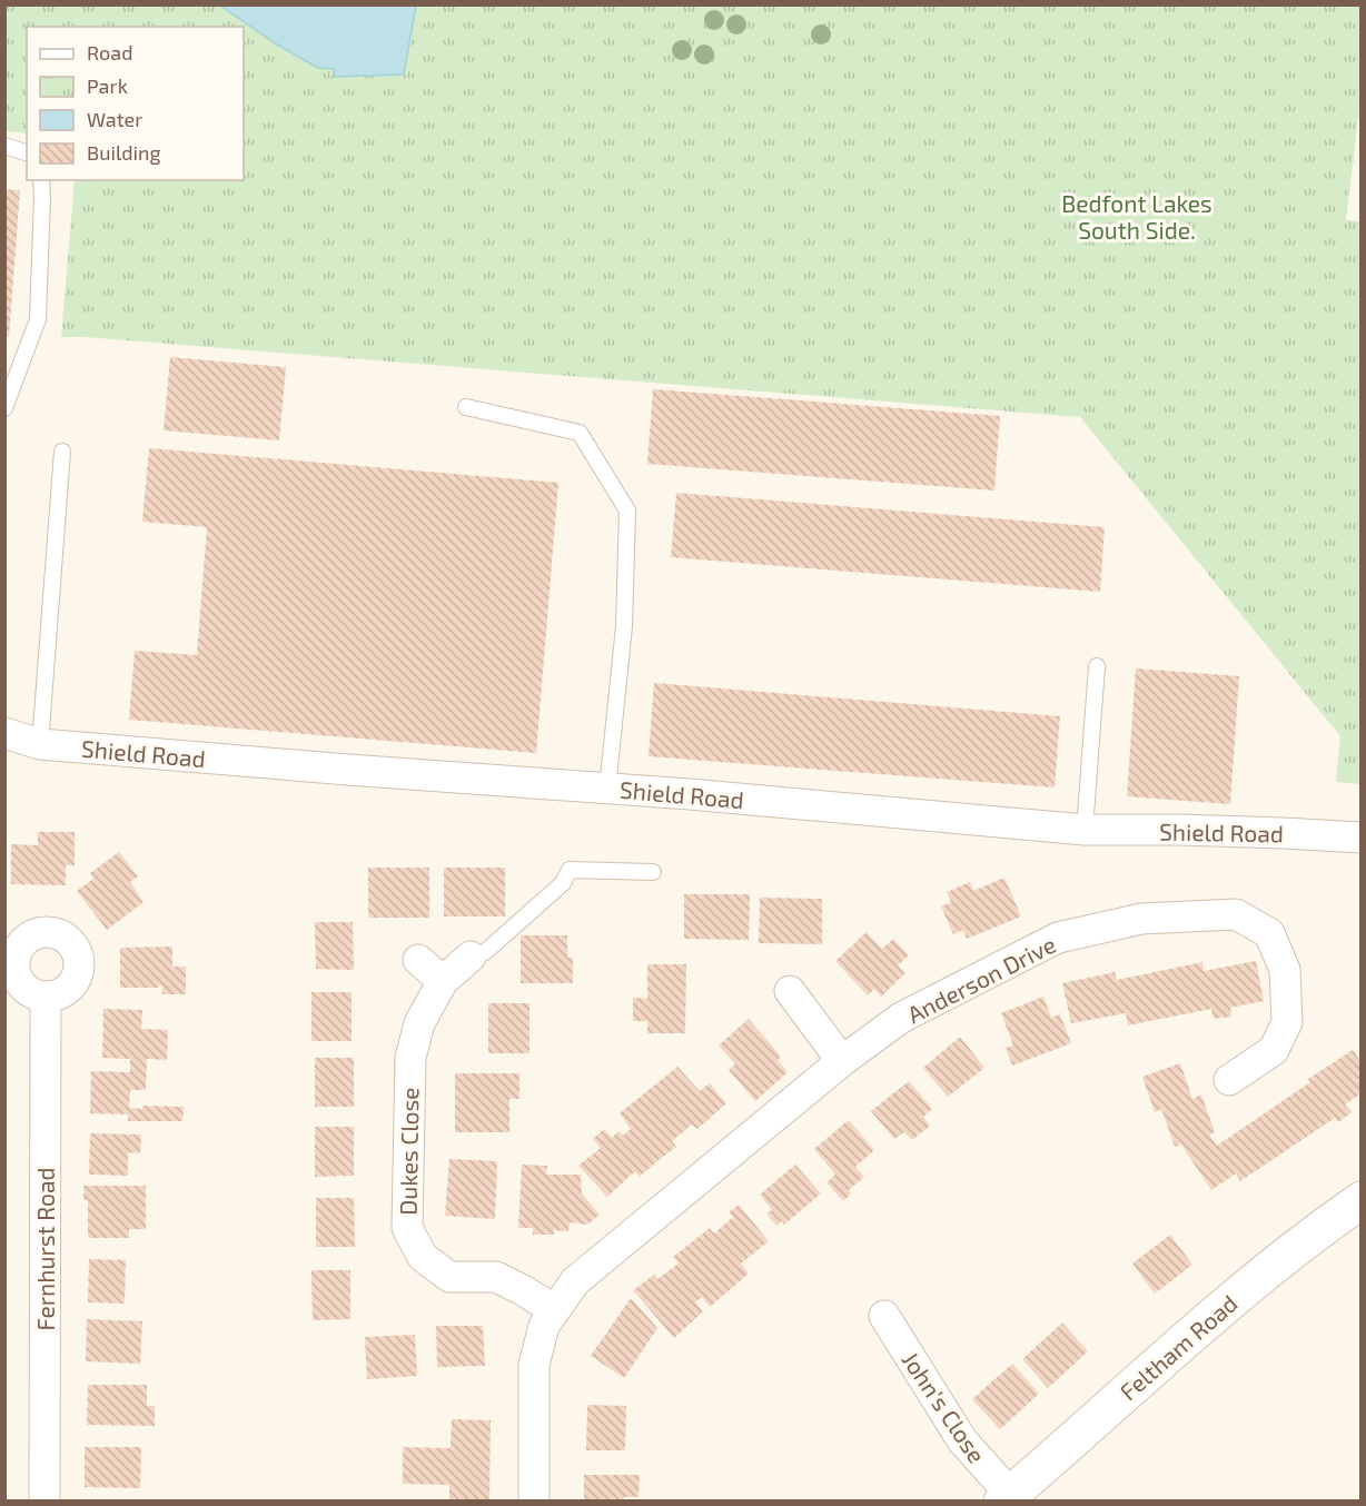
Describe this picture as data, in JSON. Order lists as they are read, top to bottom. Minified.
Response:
{"streets":{"main road":["Feltham Road"],"street":["Shield Road","Anderson Drive","Dukes Close","Fernhurst Road","John's Close"]},"crossings":[["Anderson Drive","Dukes Close"],["Feltham Road","John's Close"]],"parks":["Bedfont Lakes South Side."],"legend":["Road","Park","Water","Building"]}
